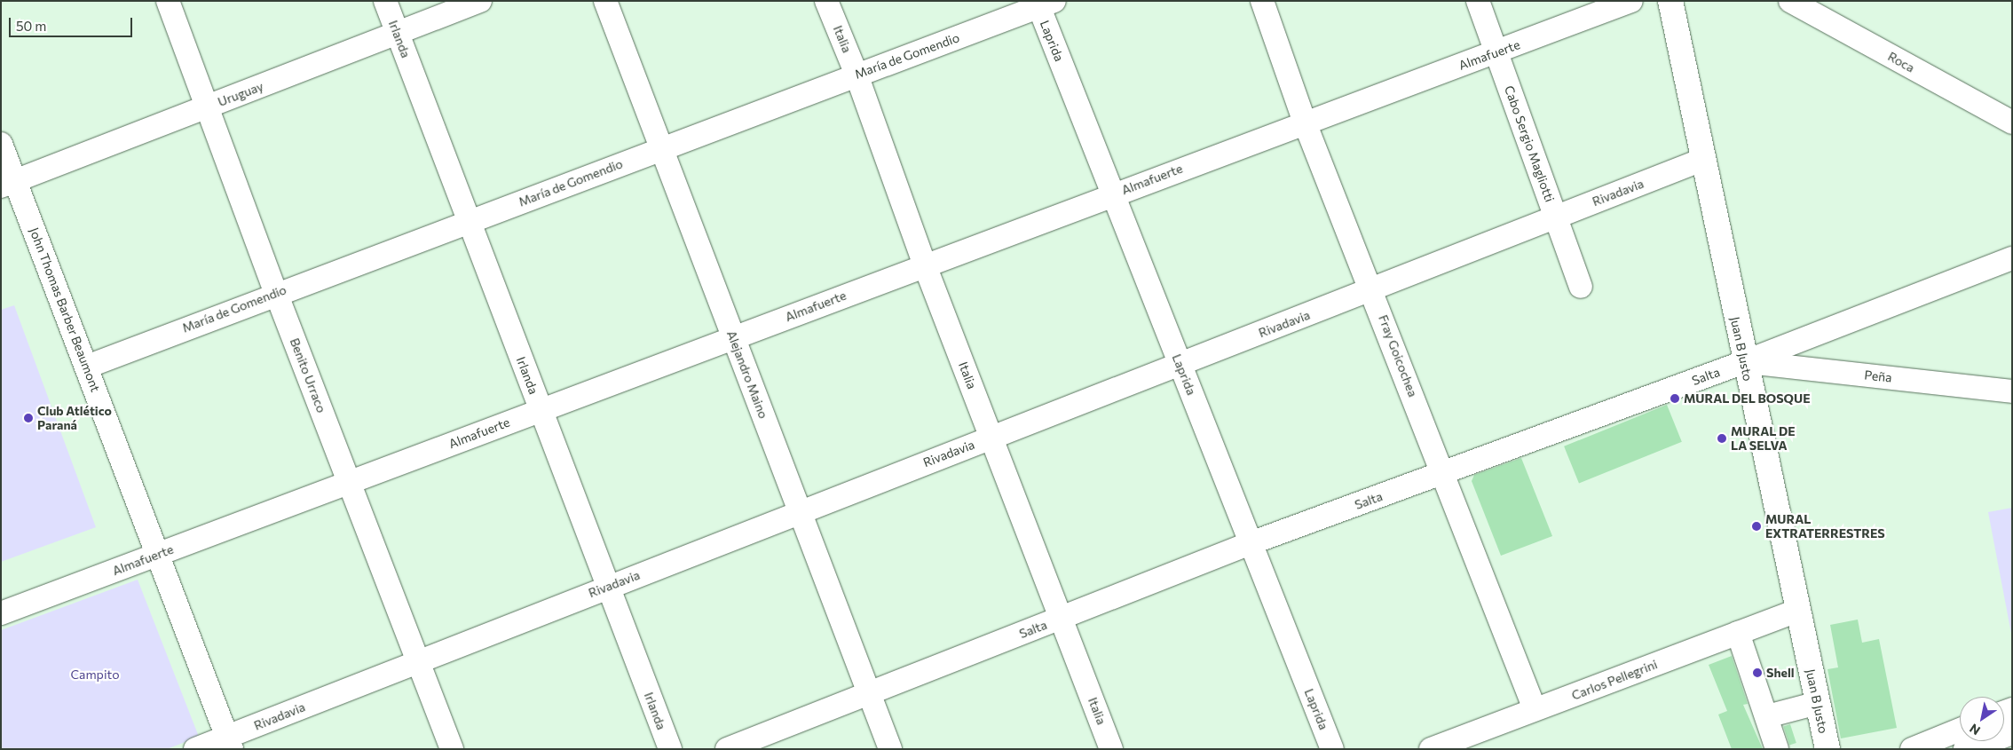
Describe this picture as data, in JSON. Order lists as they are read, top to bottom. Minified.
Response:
{"streets":{"main road":["Juan B Justo"],"street":["Irlanda","Italia","Laprida","Almafuerte","María de Gomendio","Roca","Uruguay","Cabo Sergio Magliotti","Rivadavia","John Thomas Barber Beaumont","Fray Goicochea","Alejandro Maino","Benito Urraco","Salta","Peña","Carlos Pellegrini"]},"crossings":[["Irlanda","Almafuerte"],["Irlanda","María de Gomendio"],["Irlanda","Uruguay"],["Irlanda","Rivadavia"],["Italia","Almafuerte"],["Italia","María de Gomendio"],["Italia","Rivadavia"],["Italia","Salta"],["Laprida","Almafuerte"],["Laprida","María de Gomendio"],["Laprida","Rivadavia"],["Laprida","Salta"],["Almafuerte","Cabo Sergio Magliotti"],["Almafuerte","John Thomas Barber Beaumont"],["Almafuerte","Fray Goicochea"],["Almafuerte","Alejandro Maino"],["Almafuerte","Benito Urraco"],["María de Gomendio","John Thomas Barber Beaumont"],["María de Gomendio","Alejandro Maino"],["María de Gomendio","Benito Urraco"],["Uruguay","John Thomas Barber Beaumont"],["Uruguay","Benito Urraco"],["Cabo Sergio Magliotti","Rivadavia"],["Rivadavia","John Thomas Barber Beaumont"],["Rivadavia","Juan B Justo"],["Rivadavia","Fray Goicochea"],["Rivadavia","Alejandro Maino"],["Rivadavia","Benito Urraco"],["Juan B Justo","Salta"],["Juan B Justo","Peña"],["Juan B Justo","Carlos Pellegrini"],["Fray Goicochea","Salta"],["Fray Goicochea","Carlos Pellegrini"],["Alejandro Maino","Salta"],["Salta","Peña"]],"parks":["Campito"],"places":["MURAL DEL BOSQUE","Club Atlético Paraná","MURAL DE LA SELVA","MURAL EXTRATERRESTRES","Shell"],"scale_bar":"50 m","north":"bottom left"}
